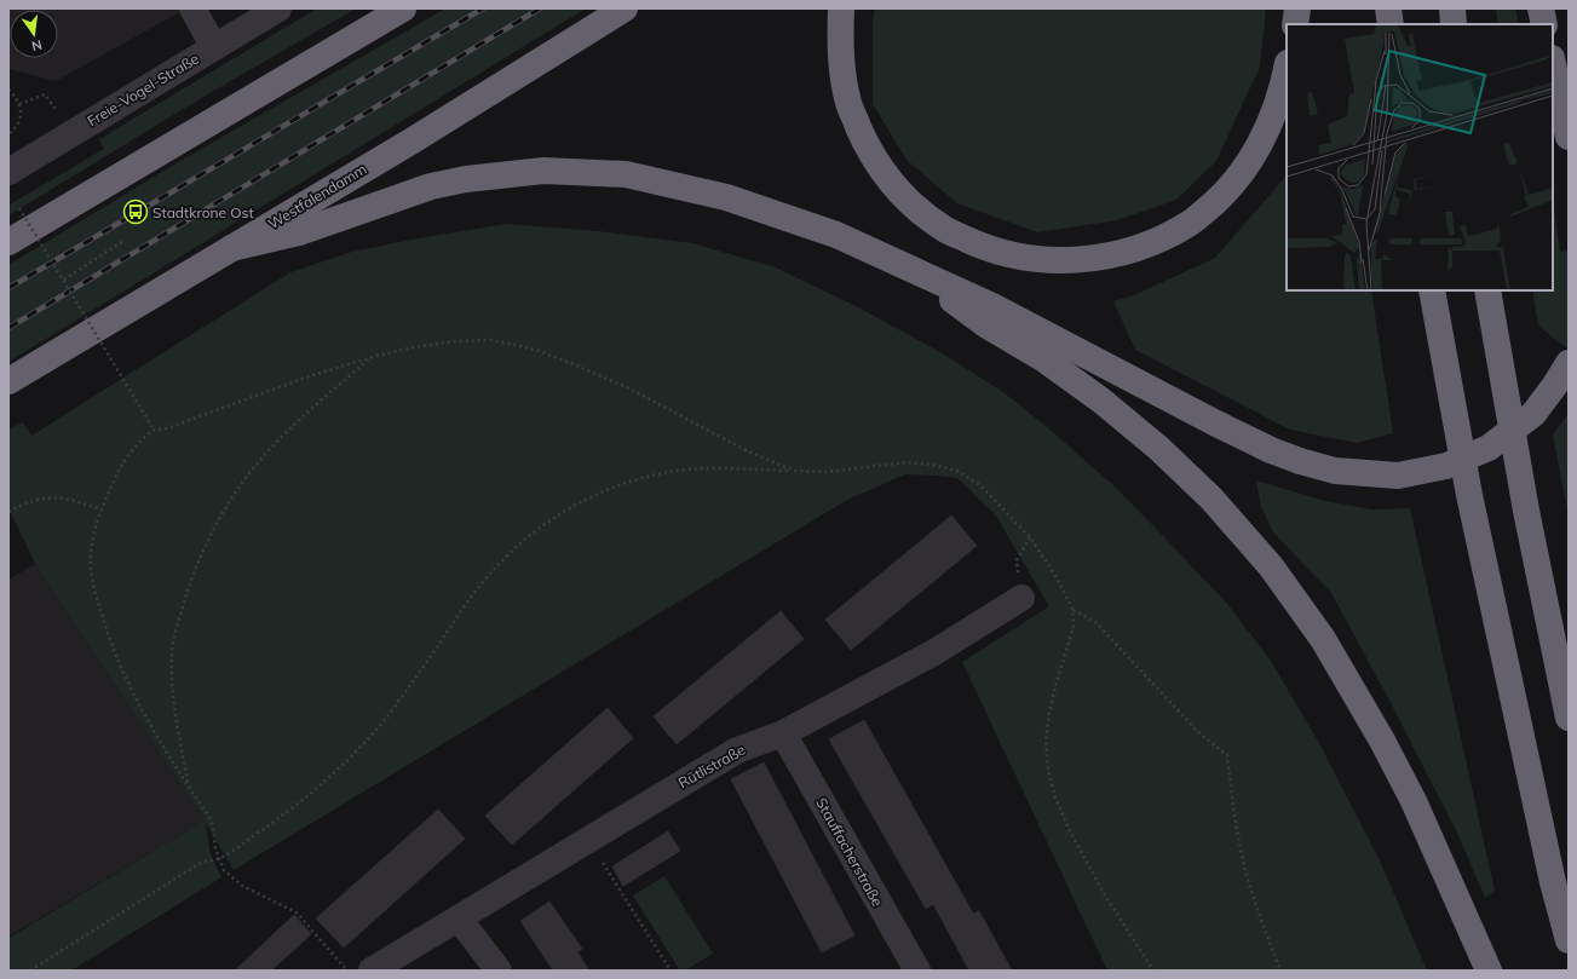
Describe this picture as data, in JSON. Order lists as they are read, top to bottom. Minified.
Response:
{"streets":{"highway":["Westfalendamm"],"street":["Freie-Vogel-Straße","Rütlistraße","Stauffacherstraße"]},"crossings":[["Rütlistraße","Stauffacherstraße"]],"places":{"bus stop":["Stadtkrone Ost"]},"north":"bottom"}
